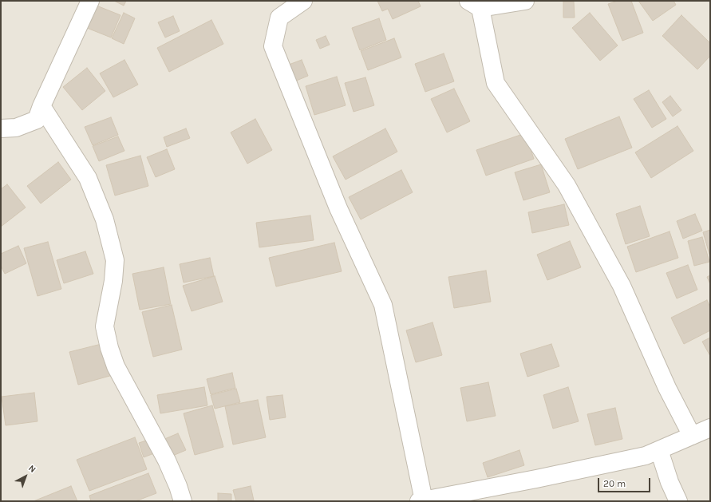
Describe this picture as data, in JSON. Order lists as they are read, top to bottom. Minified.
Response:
{"scale_bar":"20 m","north":"top right"}
